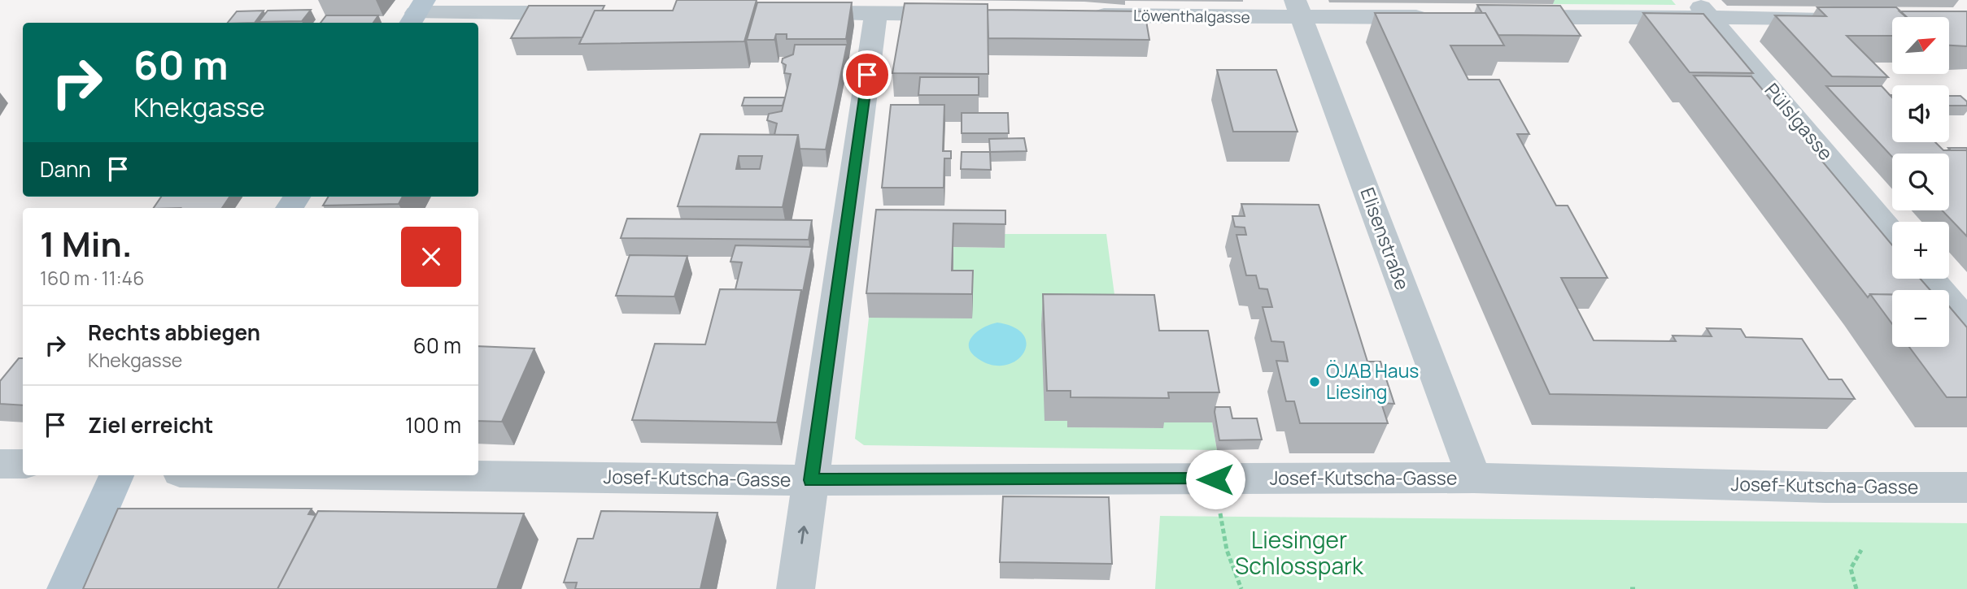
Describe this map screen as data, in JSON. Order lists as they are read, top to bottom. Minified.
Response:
{"streets":{"street":["Löwenthalgasse","Pülslgasse","Elisenstraße","Josef-Kutscha-Gasse"]},"crossings":[["Löwenthalgasse","Elisenstraße"],["Elisenstraße","Josef-Kutscha-Gasse"]],"parks":["Liesinger Schlosspark"],"places":["ÖJAB Haus Liesing"],"north":"top right","page":{"map_buttons":["+","−"],"turn":["60 m","Khekgasse"],"then":"Dann","heading":["1 Min.","160 m · 11:46"],"list":[{"name":"Rechts abbiegen","note":"Khekgasse","value":"60 m"},{"name":"Ziel erreicht","value":"100 m"}]}}
